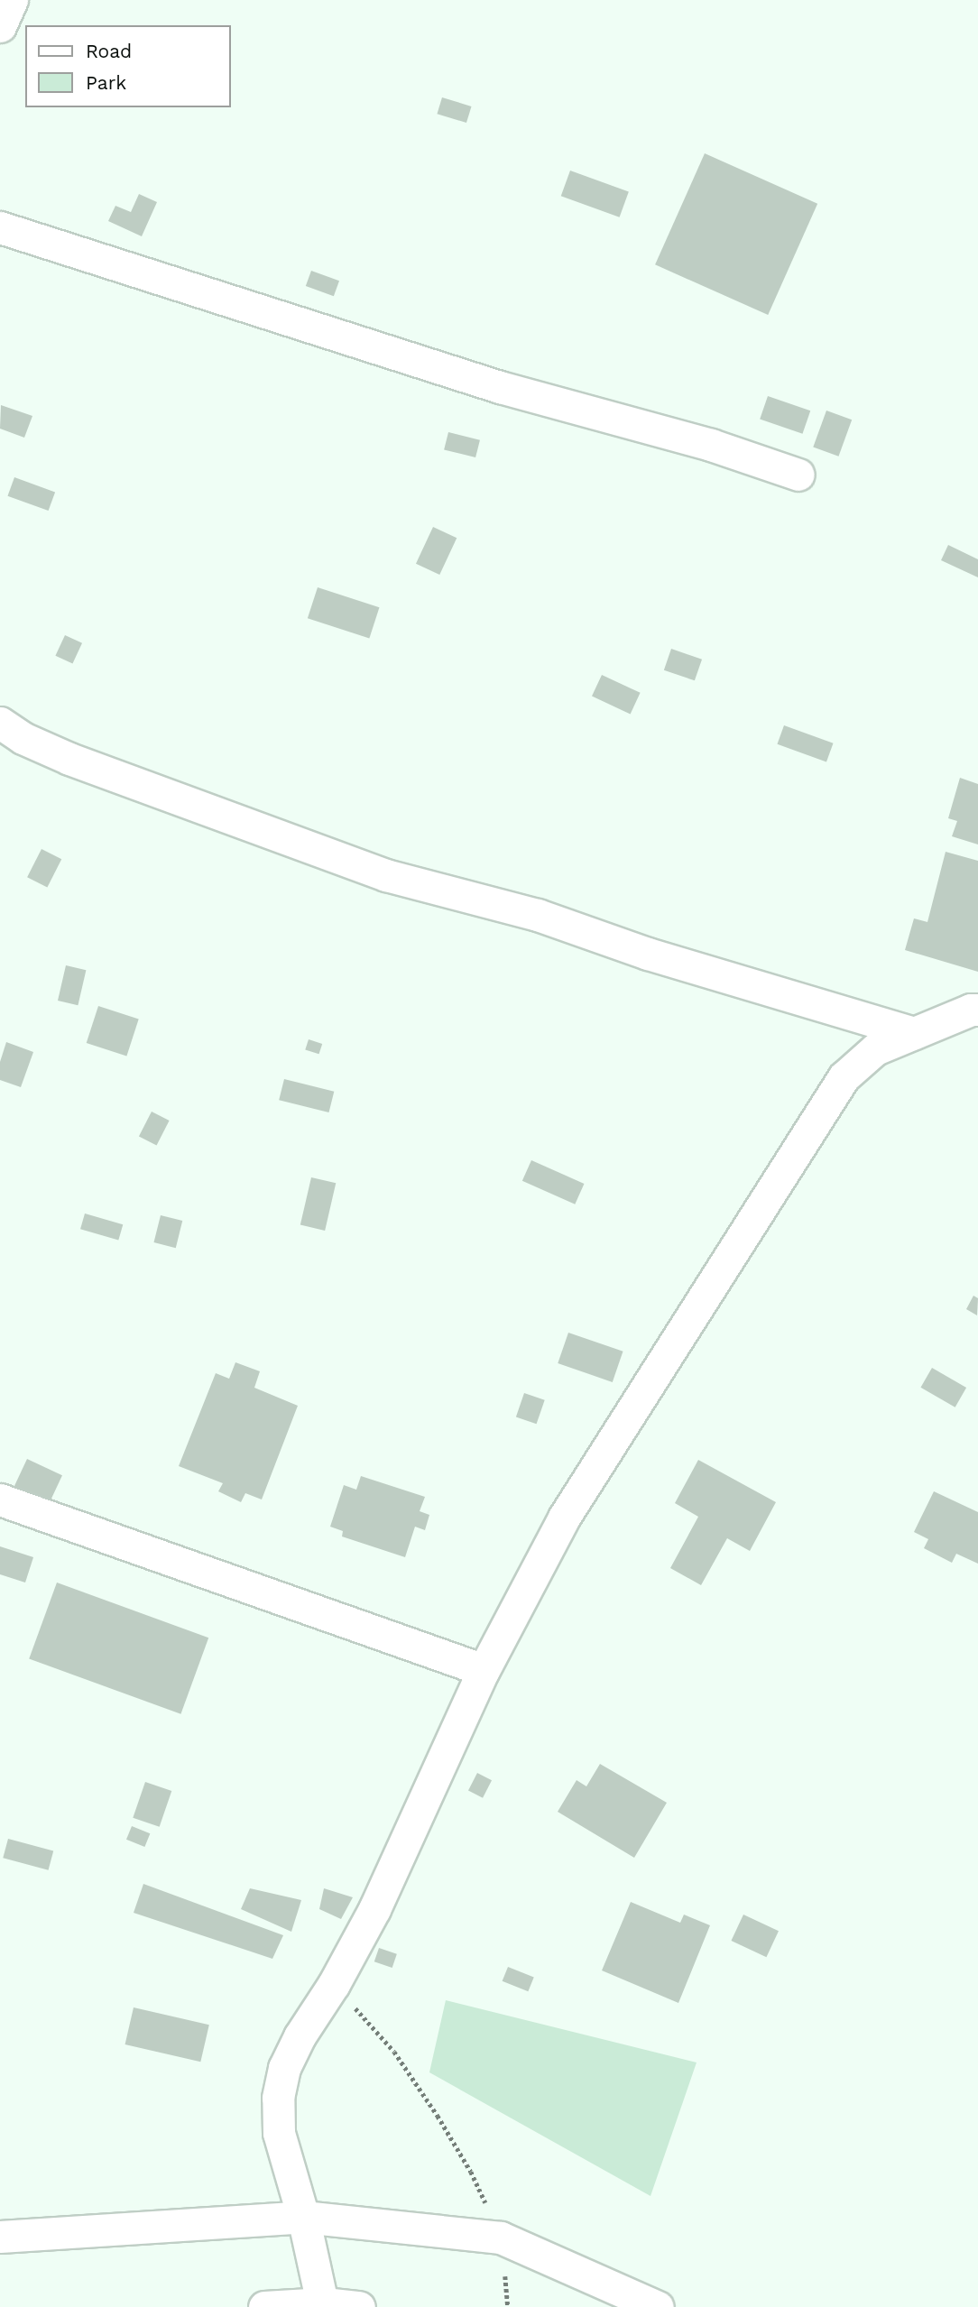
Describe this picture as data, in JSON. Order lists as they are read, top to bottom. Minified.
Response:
{"legend":["Road","Park"]}
